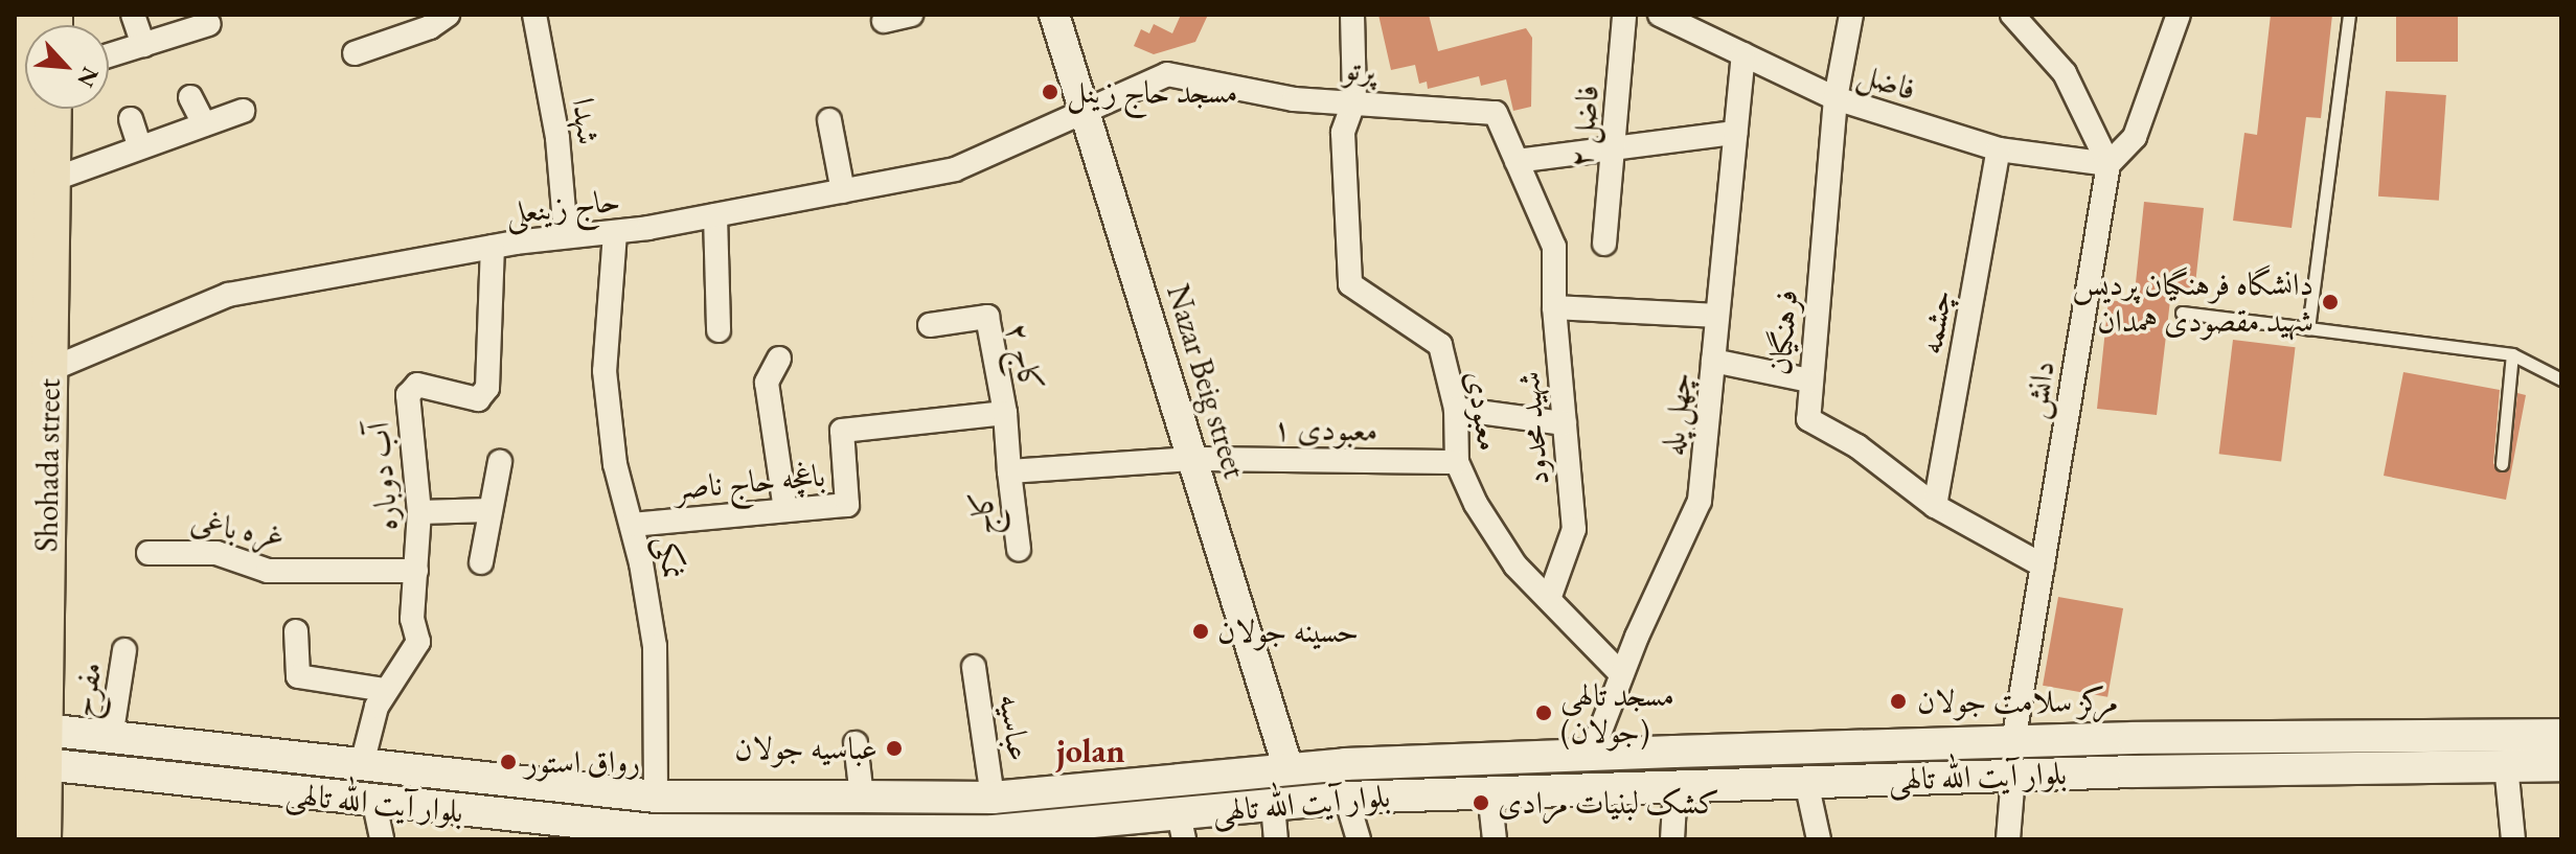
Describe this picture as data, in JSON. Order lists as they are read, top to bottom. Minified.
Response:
{"streets":{"main road":["Shohada street","بلوار آیت الله تالهی"],"street":["پرتو","فاضل","شهدا","فاضل ۲","حاج زینعلی","چشمه","فرهنگیان","کاج ۲","Nazar Beig street","دانش","معبودی","چهل پله","شهید محدود","معبودی ۱","آب دوباره","باغچه حاج ناصر","کاج","غره باغی","نمکی","مفرح","عباسیه"]},"crossings":[["پرتو","حاج زینعلی"],["پرتو","Nazar Beig street"],["پرتو","معبودی"],["پرتو","شهید محدود"],["فاضل","چشمه"],["فاضل","فرهنگیان"],["فاضل","دانش"],["فاضل","چهل پله"],["شهدا","حاج زینعلی"],["حاج زینعلی","Nazar Beig street"],["حاج زینعلی","Shohada street"],["حاج زینعلی","آب دوباره"],["حاج زینعلی","نمکی"],["چشمه","فرهنگیان"],["کاج ۲","باغچه حاج ناصر"],["Nazar Beig street","معبودی ۱"],["Nazar Beig street","بلوار آیت الله تالهی"],["دانش","بلوار آیت الله تالهی"],["معبودی","چهل پله"],["معبودی","شهید محدود"],["معبودی","معبودی ۱"],["چهل پله","بلوار آیت الله تالهی"],["Shohada street","بلوار آیت الله تالهی"],["آب دوباره","غره باغی"],["آب دوباره","بلوار آیت الله تالهی"],["باغچه حاج ناصر","نمکی"],["نمکی","بلوار آیت الله تالهی"],["مفرح","بلوار آیت الله تالهی"],["عباسیه","بلوار آیت الله تالهی"]],"districts":["jolan"],"places":["مسجد حاج زینل","دانشگاه فرهنگیان پردیس شهید مقصودی همدان","حسینه جولان","مرکز سلامت جولان","مسجد تالهی (جولان)","عباسیه جولان","رواق استور","کشک لبنیات مرادی"],"north":"bottom right"}
